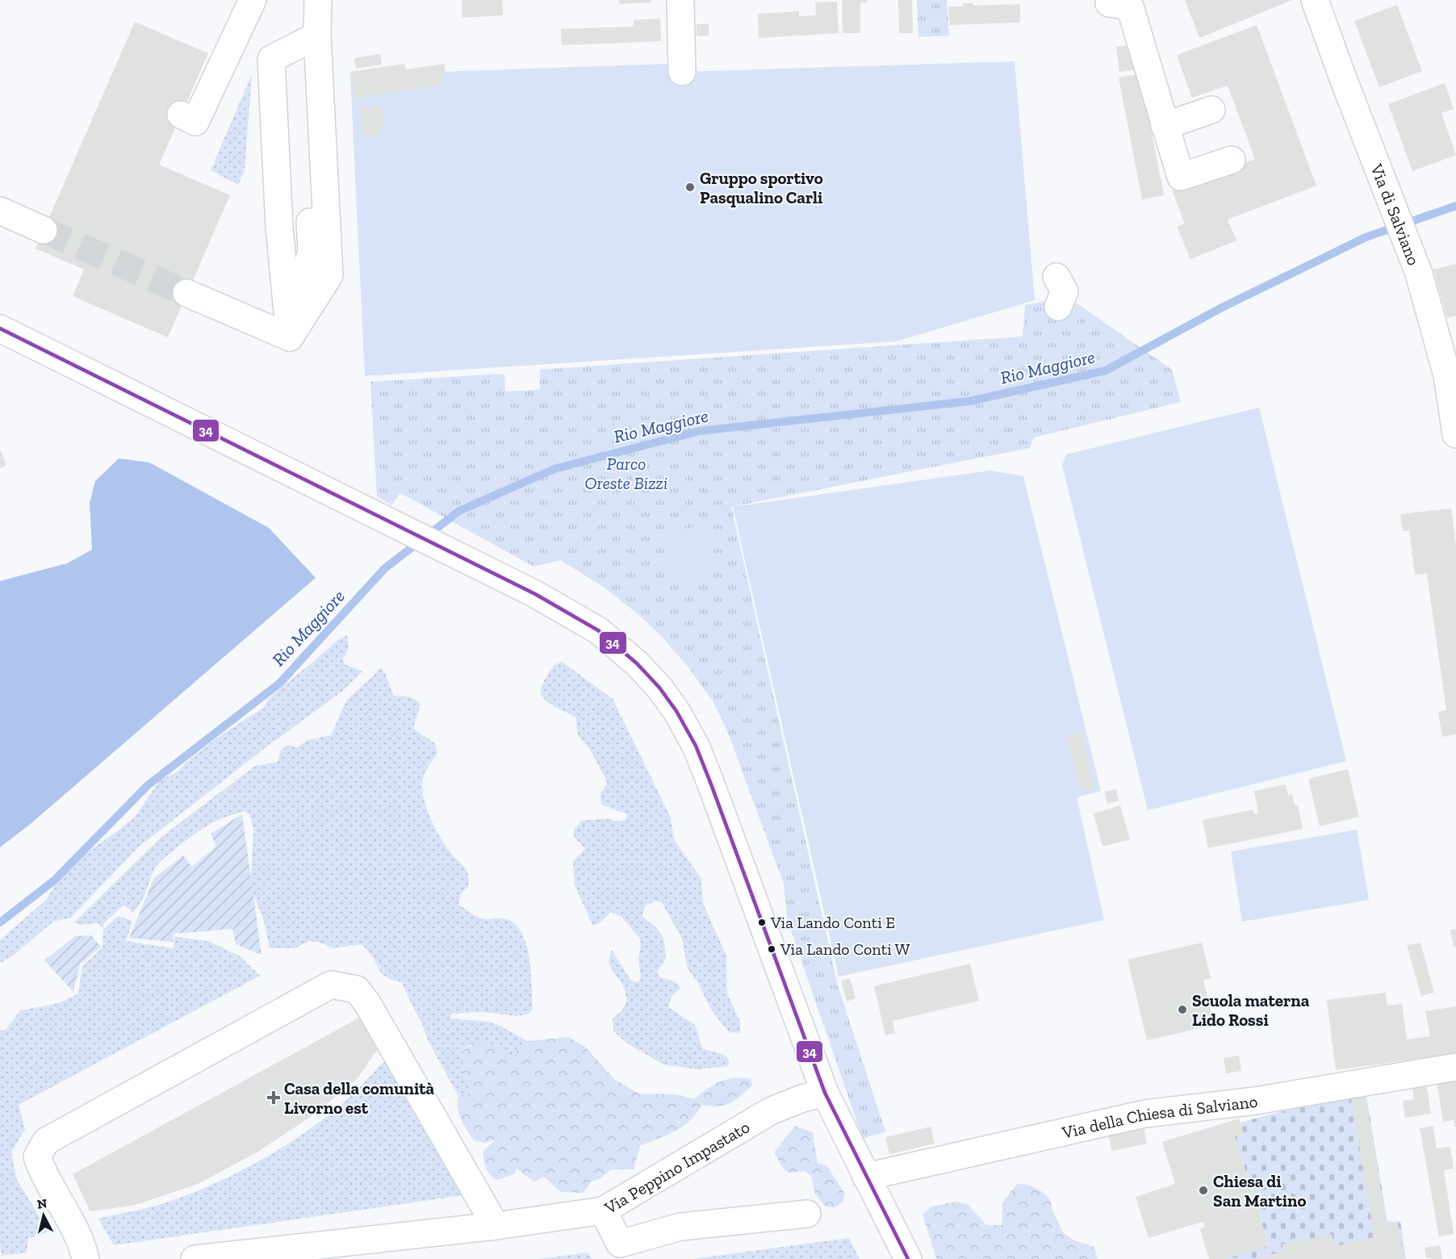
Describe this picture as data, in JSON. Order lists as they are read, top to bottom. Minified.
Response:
{"streets":{"street":["Via di Salviano","Via della Chiesa di Salviano","Via Peppino Impastato"]},"water":["Rio Maggiore"],"parks":["Parco Oreste Bizzi"],"places":{"other":["Gruppo sportivo Pasqualino Carli","Via Lando Conti E","Via Lando Conti W","Scuola materna Lido Rossi","Chiesa di San Martino"],"health":["Casa della comunità Livorno est"]},"lines":["transit line 34"],"north":"top"}
